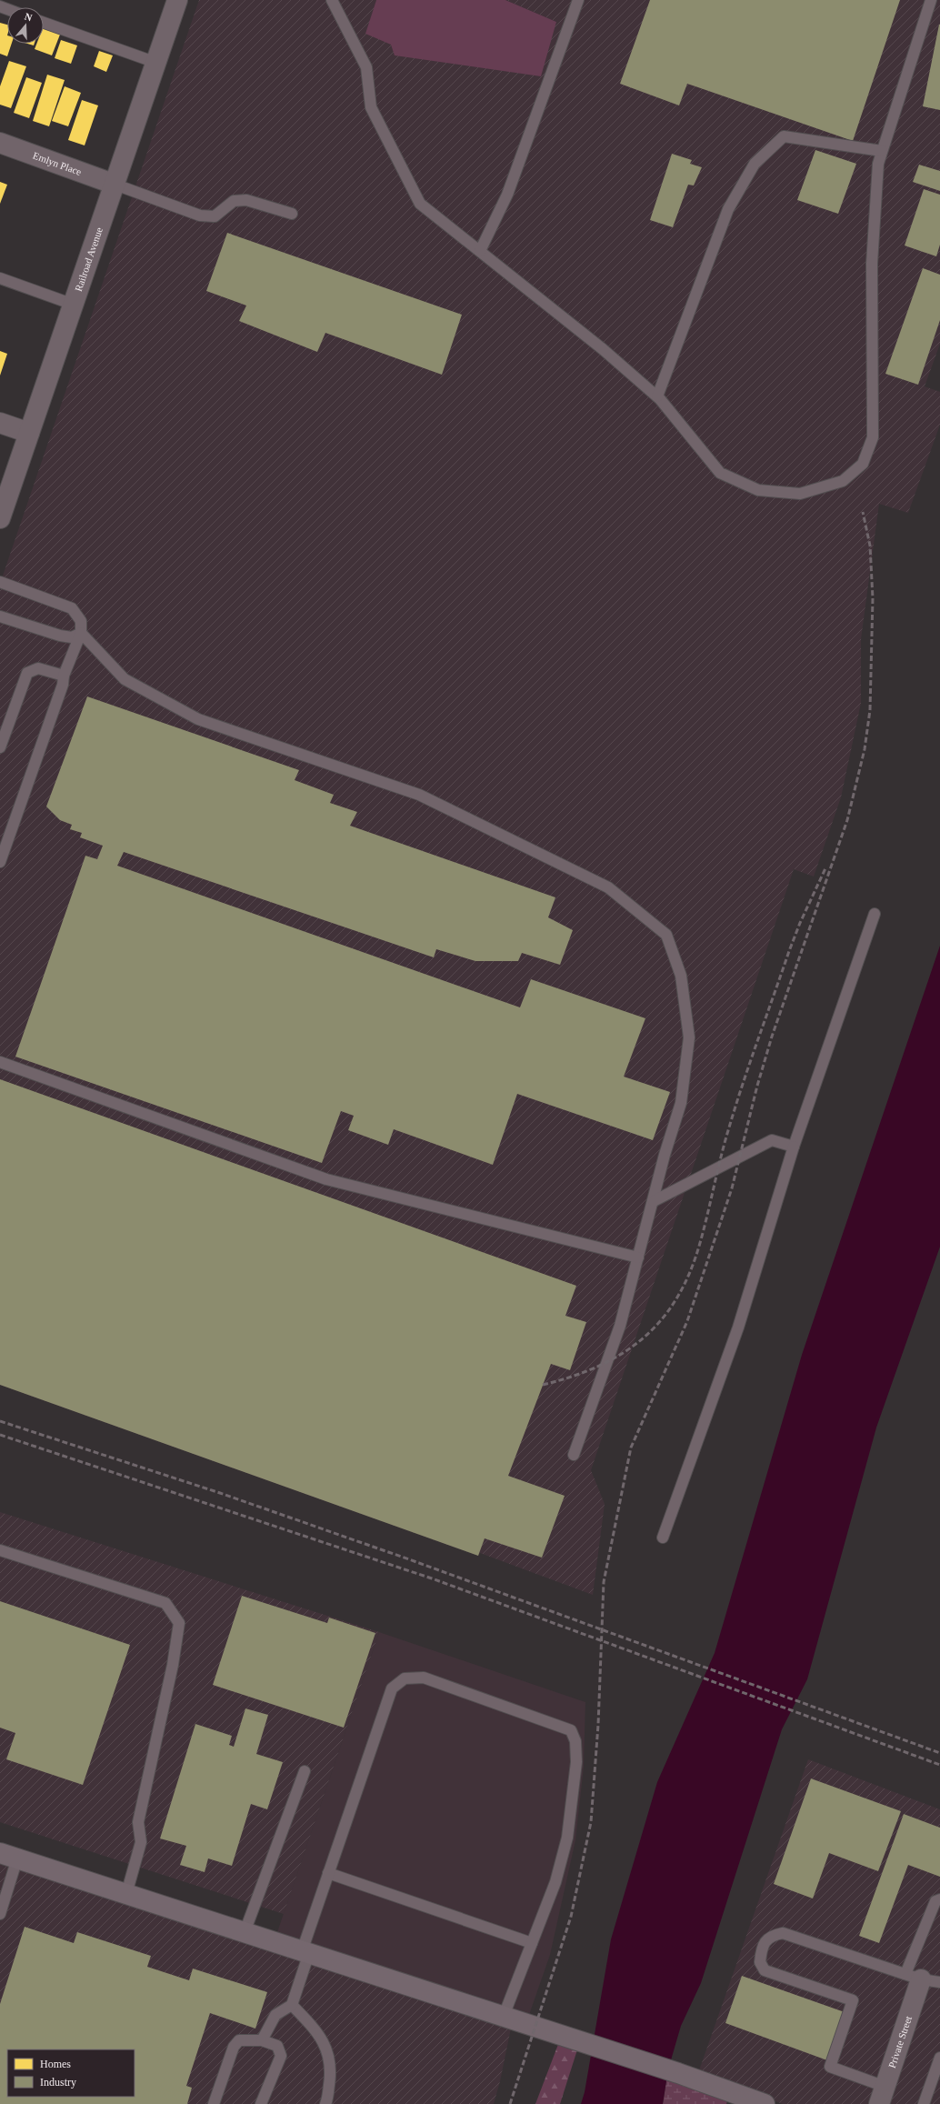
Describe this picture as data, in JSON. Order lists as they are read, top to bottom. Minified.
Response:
{"streets":{"street":["Emlyn Place","Railroad Avenue","Private Street"]},"crossings":[["Emlyn Place","Railroad Avenue"]],"legend":["Homes","Industry"],"north":"top"}
